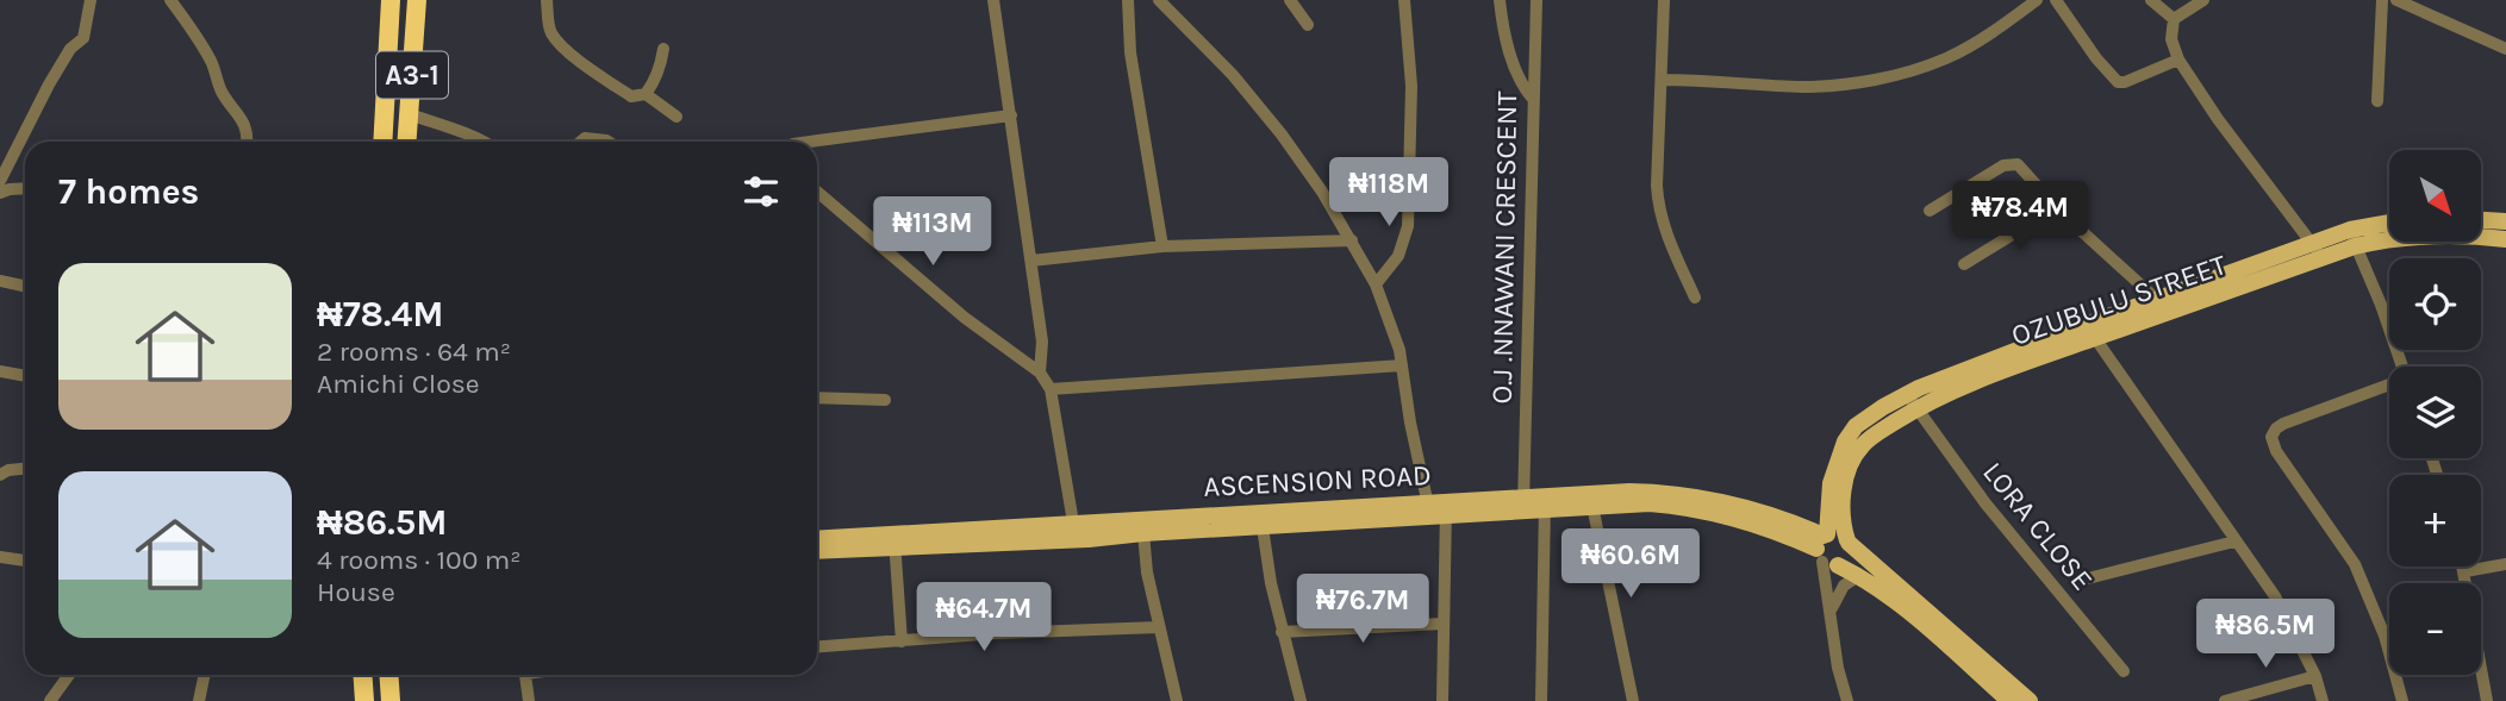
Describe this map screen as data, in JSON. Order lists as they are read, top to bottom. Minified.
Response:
{"streets":{"highway":["A3-1"],"main road":["OZUBULU STREET","ASCENSION ROAD"],"street":["O.J .NNAWANI CRESCENT","LORA CLOSE"]},"crossings":[["O.J .NNAWANI CRESCENT","ASCENSION ROAD"],["OZUBULU STREET","ASCENSION ROAD"],["OZUBULU STREET","LORA CLOSE"]],"north":"bottom right","page":{"heading":"7 homes","map_buttons":["+","−"],"price":["₦118M","₦78.4M","₦113M","₦60.6M","₦76.7M","₦64.7M","₦86.5M"],"list":[{"name":"₦78.4M","note":"2 rooms · 64 m² · Amichi Close"},{"name":"₦86.5M","note":"4 rooms · 100 m² · House"}]}}
